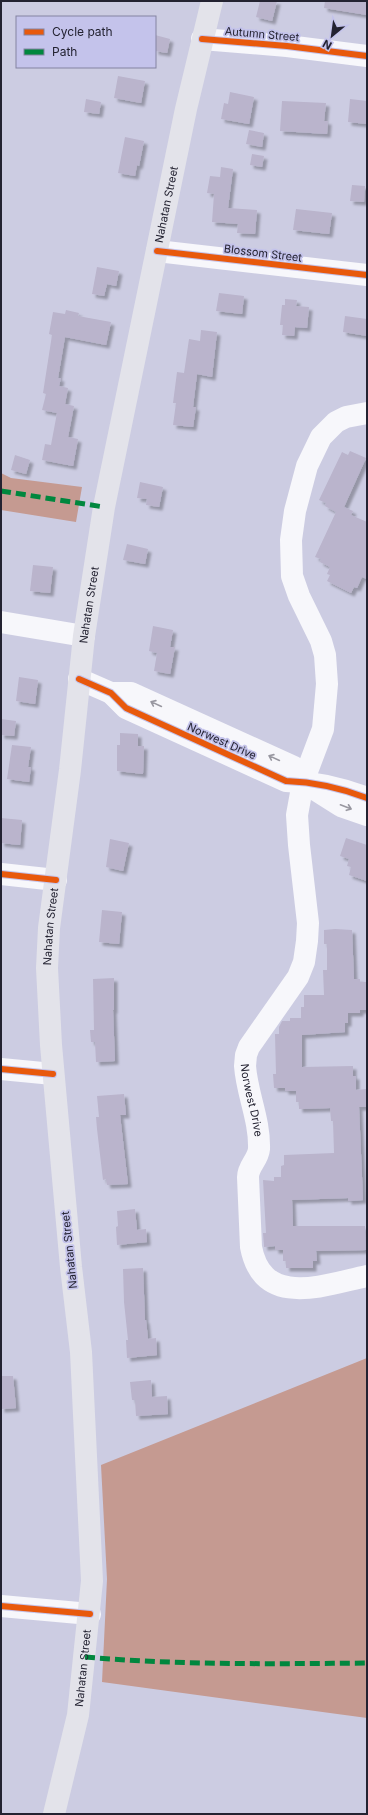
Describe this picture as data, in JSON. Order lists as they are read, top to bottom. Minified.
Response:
{"streets":{"main road":["Nahatan Street"],"street":["Autumn Street","Blossom Street","Norwest Drive"]},"crossings":[["Autumn Street","Nahatan Street"],["Nahatan Street","Blossom Street"],["Nahatan Street","Norwest Drive"]],"legend":["Cycle path","Path"],"north":"bottom left"}
